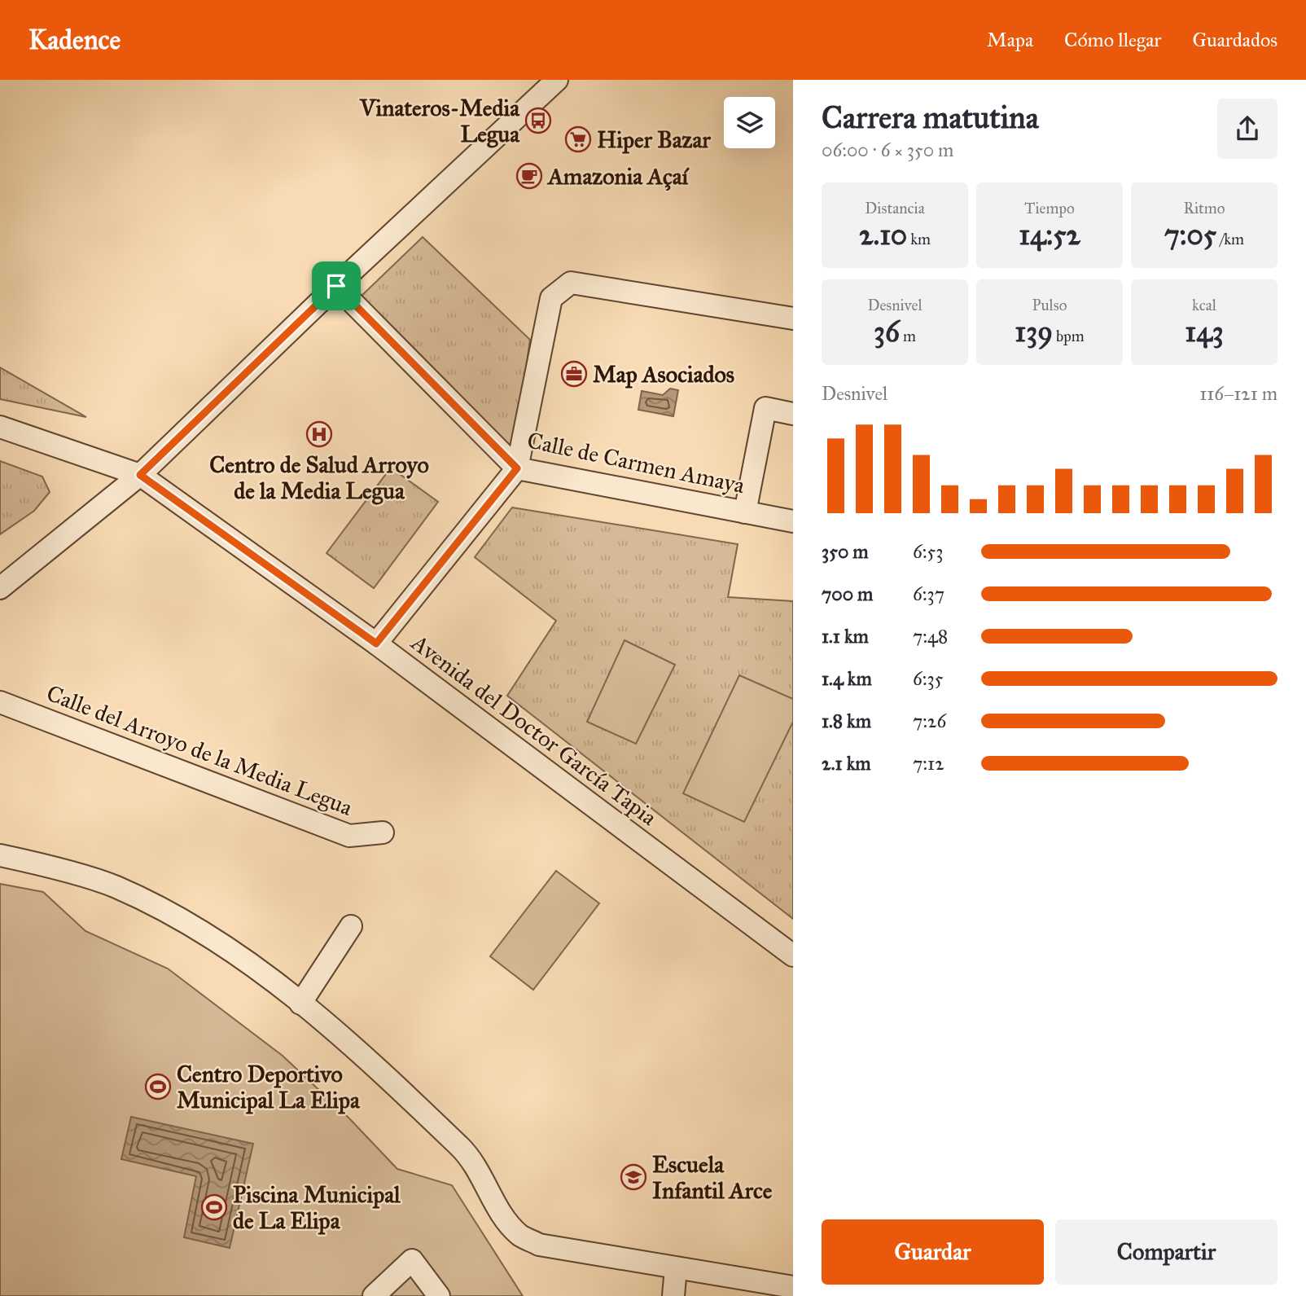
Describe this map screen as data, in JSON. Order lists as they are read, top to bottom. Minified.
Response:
{"streets":{"street":["Calle de Carmen Amaya","Avenida del Doctor García Tapia","Calle del Arroyo de la Media Legua"]},"places":{"bus stop":["Vinateros-Media Legua"],"supermarket":["Hiper Bazar"],"cafe":["Amazonia Açaí"],"office":["Map Asociados"],"hospital":["Centro de Salud Arroyo de la Media Legua"],"sports":["Centro Deportivo Municipal La Elipa","Piscina Municipal de La Elipa"],"school or university":["Escuela Infantil Arce"]},"page":{"header":"Kadence","nav":["Mapa","Cómo llegar","Guardados"],"heading":["Carrera matutina","06:00 · 6 × 350 m"],"stats":[["Distancia","2.10 km"],["Tiempo","14:52"],["Ritmo","7:05 /km"],["Desnivel","36 m"],["Pulso","139 bpm"],["kcal","143"]],"chart":["Desnivel","116–121 m"],"list":[{"name":"350 m","note":"6:53"},{"name":"700 m","note":"6:37"},{"name":"1.1 km","note":"7:48"},{"name":"1.4 km","note":"6:35"},{"name":"1.8 km","note":"7:26"},{"name":"2.1 km","note":"7:12"}],"buttons":["Guardar","Compartir"]}}
